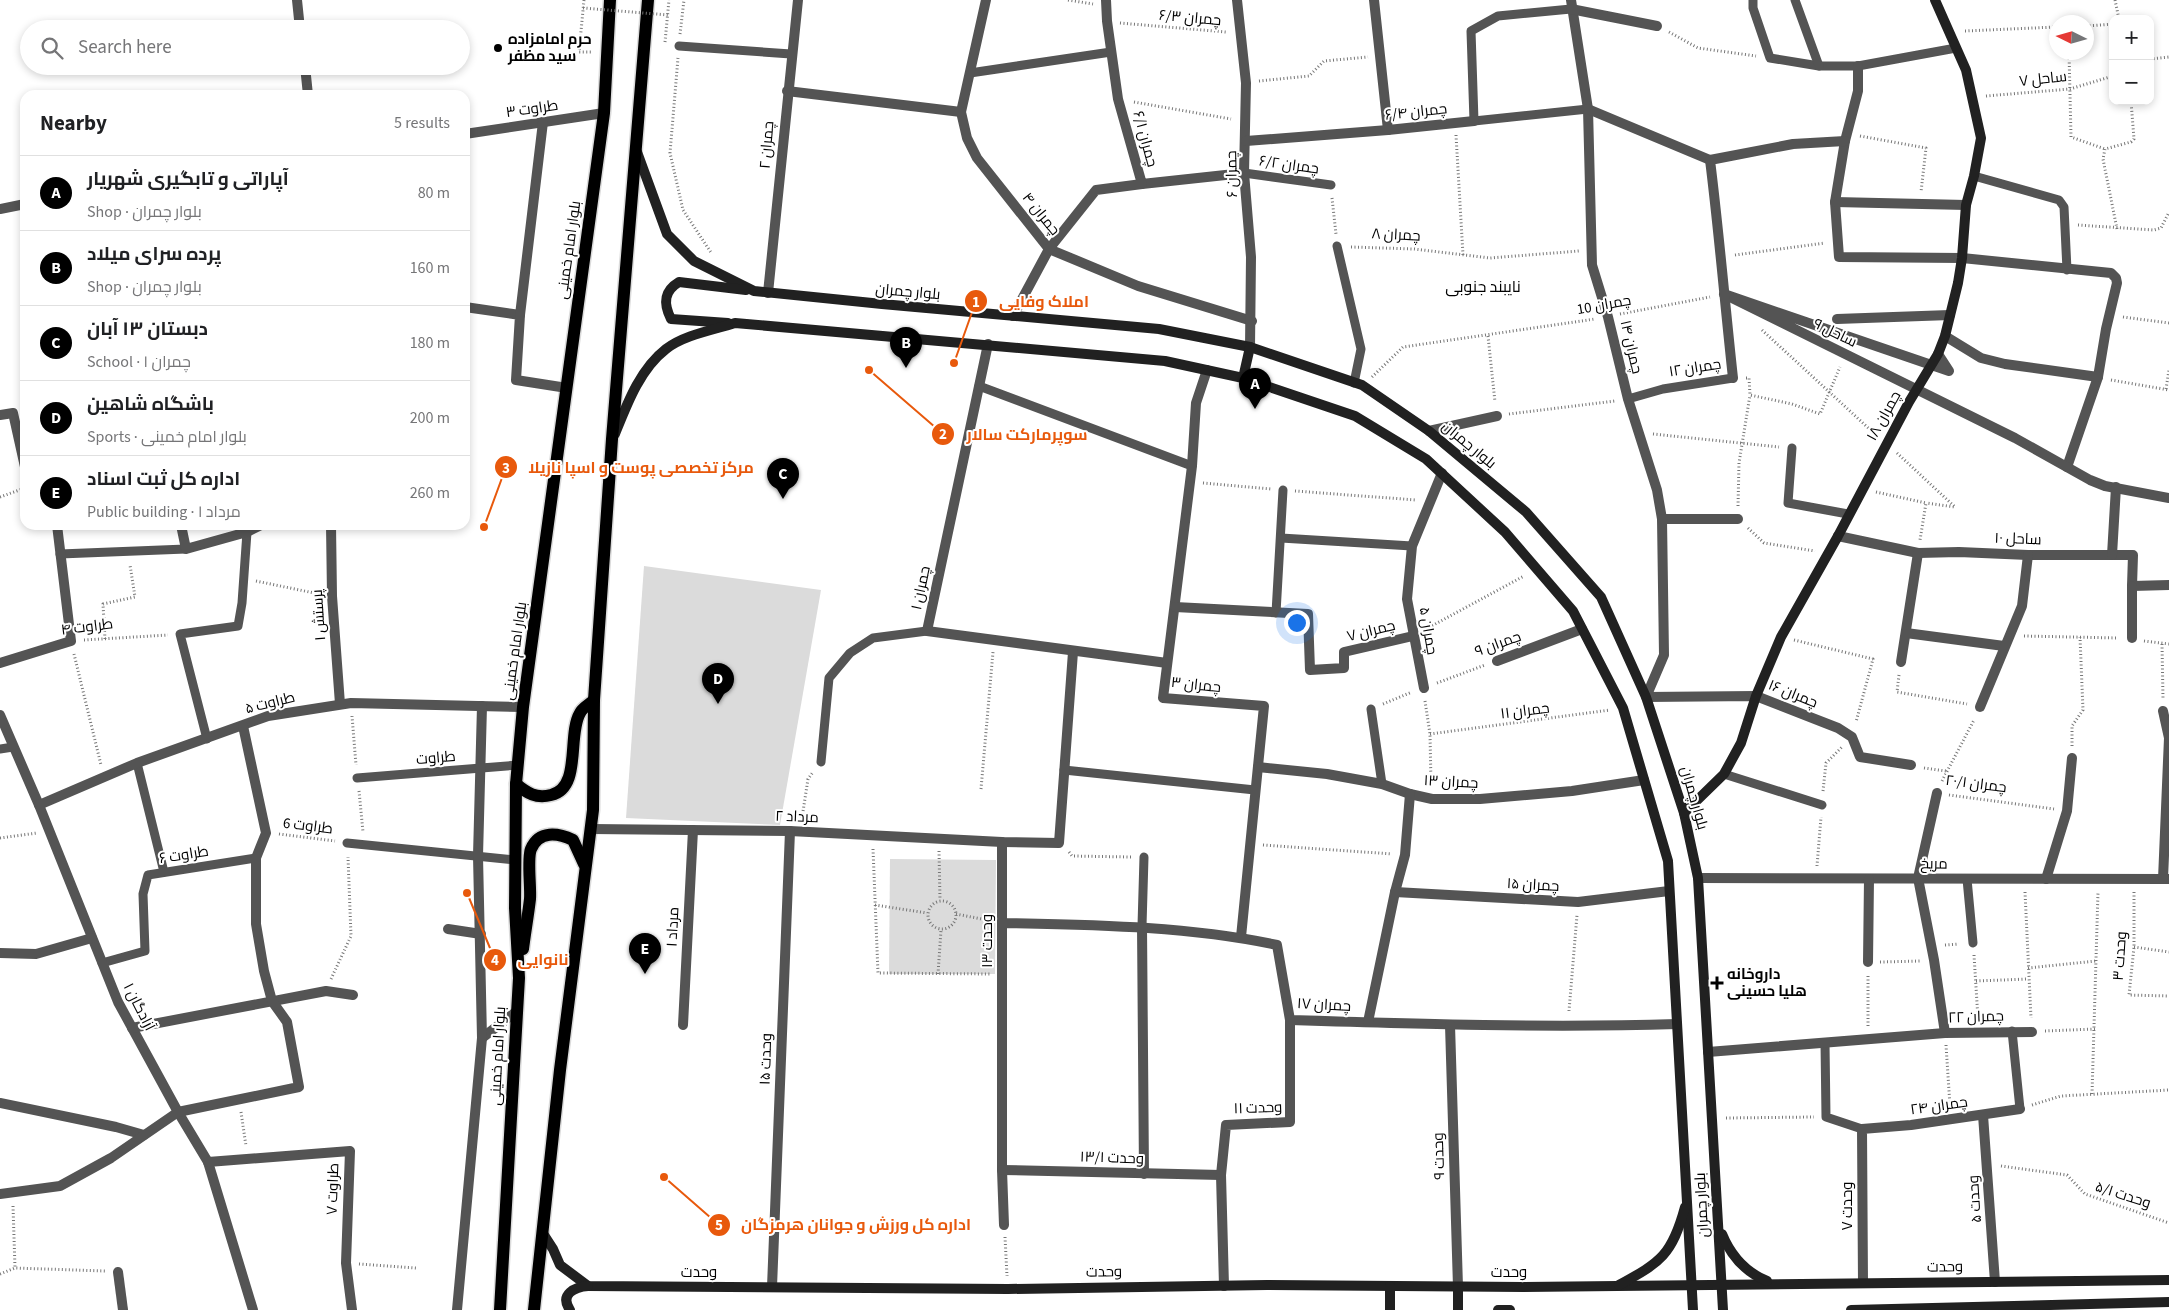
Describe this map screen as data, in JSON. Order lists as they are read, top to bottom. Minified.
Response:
{"streets":{"main road":["بلوار امام خمینی","بلوار چمران","چمران ۱۸","وحدت"],"street":["طراوت ۳","چمران ۶/۴","چمران ۶/۱","چمران ۲","چمران ۶","چمران ۴","ساحل ۹","چمران ۱۴","ساحل ۱۰","چمران ۱","پرستش ۱","طراوت ۴","چمران ۷","چمران ۵","چمران ۹","چمران ۳","چمران ۱۶","طراوت ۵","چمران ۱۳","چمران ۲۰/۱","مرداد ۲","مریخ","چمران ۱۵","مرداد ۱","وحدت ۱۳","چمران ۱۷","آزادگان ۱","چمران ۲۲","وحدت ۱۵","چمران ۲۴","وحدت ۱۱","وحدت ۹","وحدت ۱۳/۱","طراوت ۷","وحدت ۵","وحدت ۷"],"lane":["چمران ۶/۲","چمران ۱۲","طراوت","طراوت ۶"],"path":["چمران ۶/۳","ساحل ۷","چمران ۸","چمران 10","چمران ۱۱","طراوت 6","وحدت ۳","وحدت ۵/۱"]},"crossings":[["چمران ۶/۳","چمران ۶/۱"],["چمران ۶/۳","چمران ۶"],["ساحل ۷","چمران ۱۸"],["طراوت ۳","بلوار امام خمینی"],["چمران ۶/۴","چمران ۶"],["چمران ۶/۴","چمران ۱۴"],["چمران ۶/۱","چمران ۶/۲"],["چمران ۶/۱","چمران ۶"],["چمران ۲","بلوار چمران"],["چمران ۶/۲","چمران ۶"],["چمران ۶","چمران ۴"],["چمران ۶","بلوار چمران"],["چمران ۸","چمران ۱۴"],["بلوار امام خمینی","طراوت ۵"],["بلوار امام خمینی","طراوت"],["بلوار چمران","چمران 10"],["بلوار چمران","چمران ۱۴"],["بلوار چمران","چمران ۱۸"],["بلوار چمران","چمران ۱"],["بلوار چمران","چمران ۷"],["بلوار چمران","چمران ۵"],["بلوار چمران","چمران ۹"],["بلوار چمران","چمران ۳"],["بلوار چمران","چمران ۱۶"],["بلوار چمران","چمران ۱۱"],["بلوار چمران","چمران ۱۳"],["بلوار چمران","مریخ"],["بلوار چمران","چمران ۱۵"],["بلوار چمران","چمران ۱۷"],["بلوار چمران","چمران ۲۲"],["بلوار چمران","وحدت"],["چمران 10","ساحل ۹"],["چمران 10","چمران ۱۴"],["ساحل ۹","چمران ۱۸"],["چمران ۱۴","چمران ۱۲"],["چمران ۱۴","چمران ۱۶"],["چمران ۱۸","ساحل ۱۰"],["چمران ۱۸","چمران ۱۶"],["چمران ۱","چمران ۳"],["پرستش ۱","طراوت ۵"],["چمران ۷","چمران ۵"],["چمران ۷","چمران ۳"],["چمران ۵","چمران ۹"],["چمران ۳","چمران ۱۳"],["چمران ۳","چمران ۱۷"],["طراوت ۵","آزادگان ۱"],["چمران ۲۰/۱","مریخ"],["مرداد ۲","مرداد ۱"],["مرداد ۲","وحدت ۱۳"],["مرداد ۲","وحدت ۱۵"],["طراوت ۶","آزادگان ۱"],["مریخ","وحدت ۳"],["وحدت ۱۳","چمران ۱۷"],["وحدت ۱۳","وحدت ۱۳/۱"],["چمران ۱۷","وحدت ۱۱"],["چمران ۱۷","وحدت ۹"],["آزادگان ۱","طراوت ۷"],["وحدت ۱۵","وحدت"],["چمران ۲۴","وحدت ۵"],["چمران ۲۴","وحدت ۷"],["وحدت ۱۱","وحدت ۱۳/۱"],["وحدت ۱۱","وحدت"],["وحدت ۹","وحدت"],["وحدت ۵/۱","وحدت ۵"],["وحدت ۵","وحدت"],["وحدت ۷","وحدت"]],"districts":["نایبند جنوبی"],"places":{"other":["حرم امامزاده سید مظفر","املاک وفایی","سوپرمارکت سالار","مرکز تخصصی پوست و اسپا نازیلا","نانوایی","اداره کل ورزش و جوانان هرمزگان"],"health":["داروخانه هلیا حسینی"]},"north":"left","page":{"map_buttons":["+","−"],"search":"Search here","heading":["Nearby","5 results"],"list":[{"mark":"A","name":"آپاراتی و تابگیری شهریار","note":"Shop · بلوار چمران","value":"80 m"},{"mark":"B","name":"پرده سرای میلاد","note":"Shop · بلوار چمران","value":"160 m"},{"mark":"C","name":"دبستان ۱۳ آبان","note":"School · چمران ۱","value":"180 m"},{"mark":"D","name":"باشگاه شاهین","note":"Sports · بلوار امام خمینی","value":"200 m"},{"mark":"E","name":"اداره کل ثبت اسناد","note":"Public building · مرداد ۱","value":"260 m"}],"pins":["B","A","C","D","E"]}}
